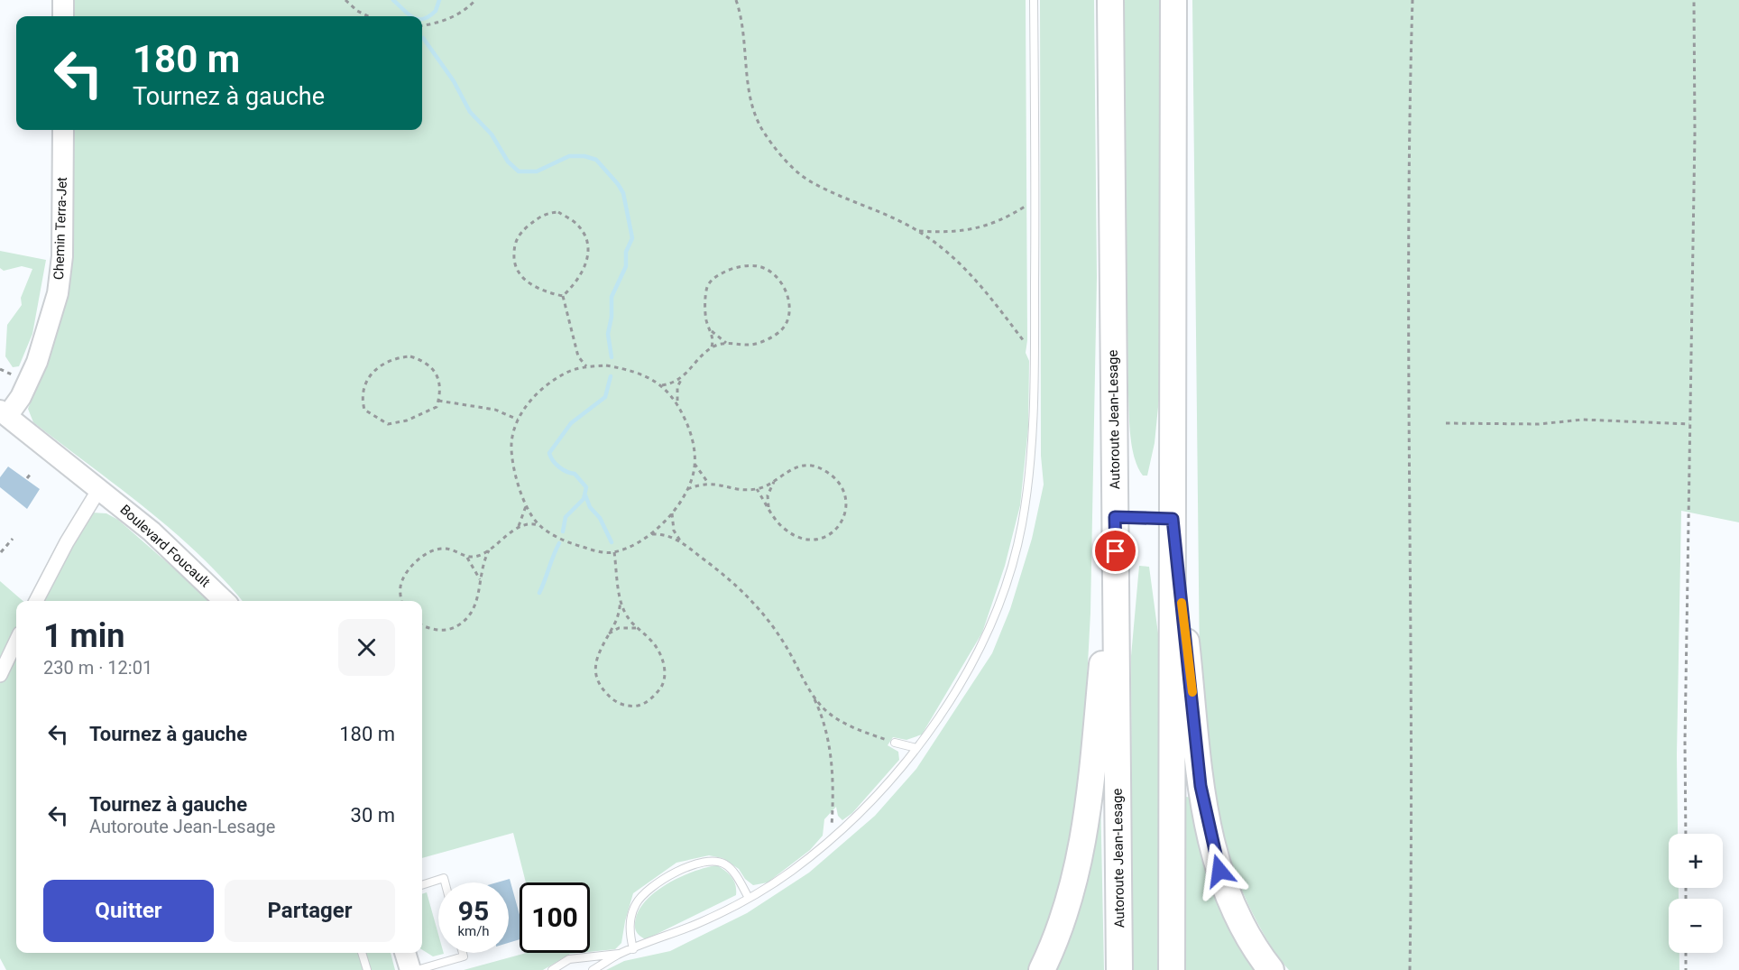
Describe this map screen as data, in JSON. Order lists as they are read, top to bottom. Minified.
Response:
{"streets":{"highway":["Autoroute Jean-Lesage"],"street":["Chemin Terra-Jet","Boulevard Foucault"]},"crossings":[["Chemin Terra-Jet","Boulevard Foucault"]],"page":{"turn":["180 m","Tournez à gauche"],"heading":["1 min","230 m · 12:01"],"list":[{"name":"Tournez à gauche","value":"180 m"},{"name":"Tournez à gauche","note":"Autoroute Jean-Lesage","value":"30 m"}],"map_buttons":["+","−"],"buttons":["Quitter","Partager"],"speed":"95 km/h","limit":"100"}}
